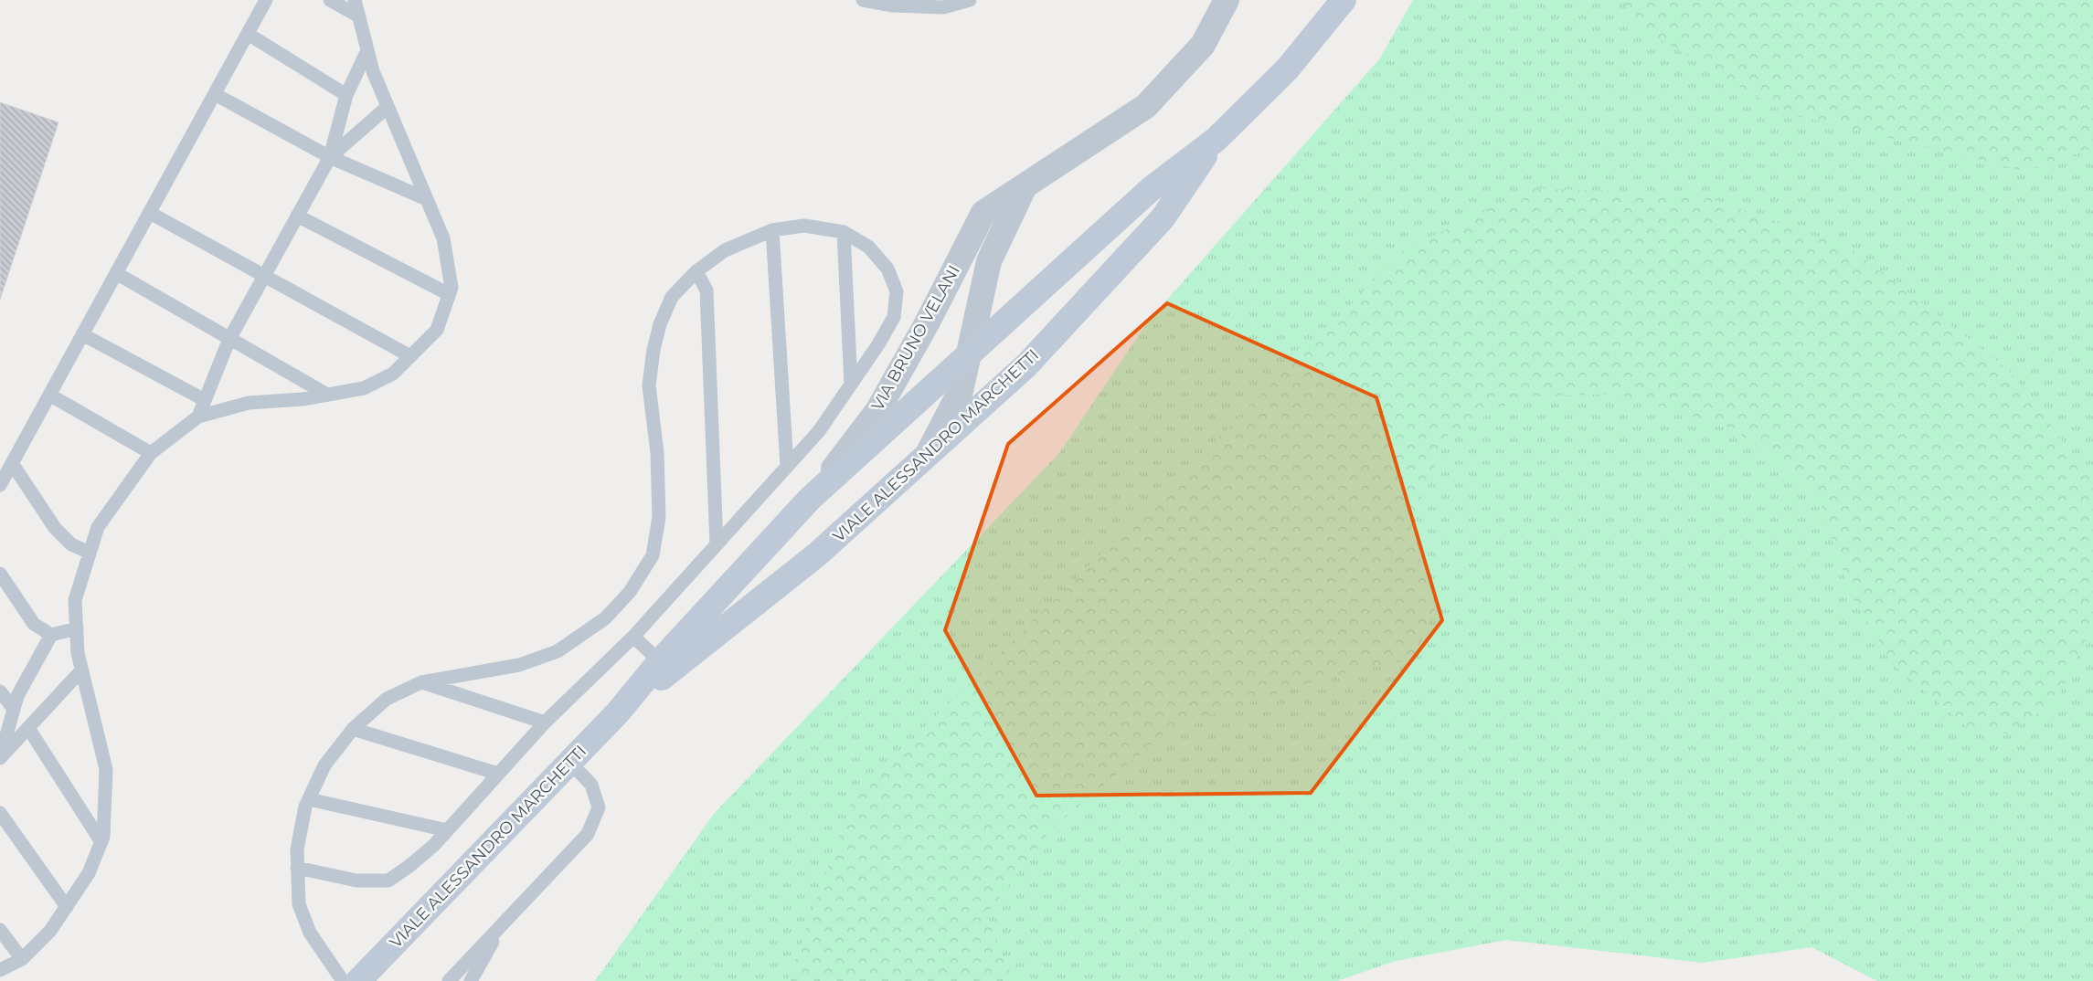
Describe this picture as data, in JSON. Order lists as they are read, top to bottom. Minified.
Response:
{"streets":{"street":["VIA BRUNO VELANI","VIALE ALESSANDRO MARCHETTI"]},"crossings":[["VIA BRUNO VELANI","VIALE ALESSANDRO MARCHETTI"]]}
